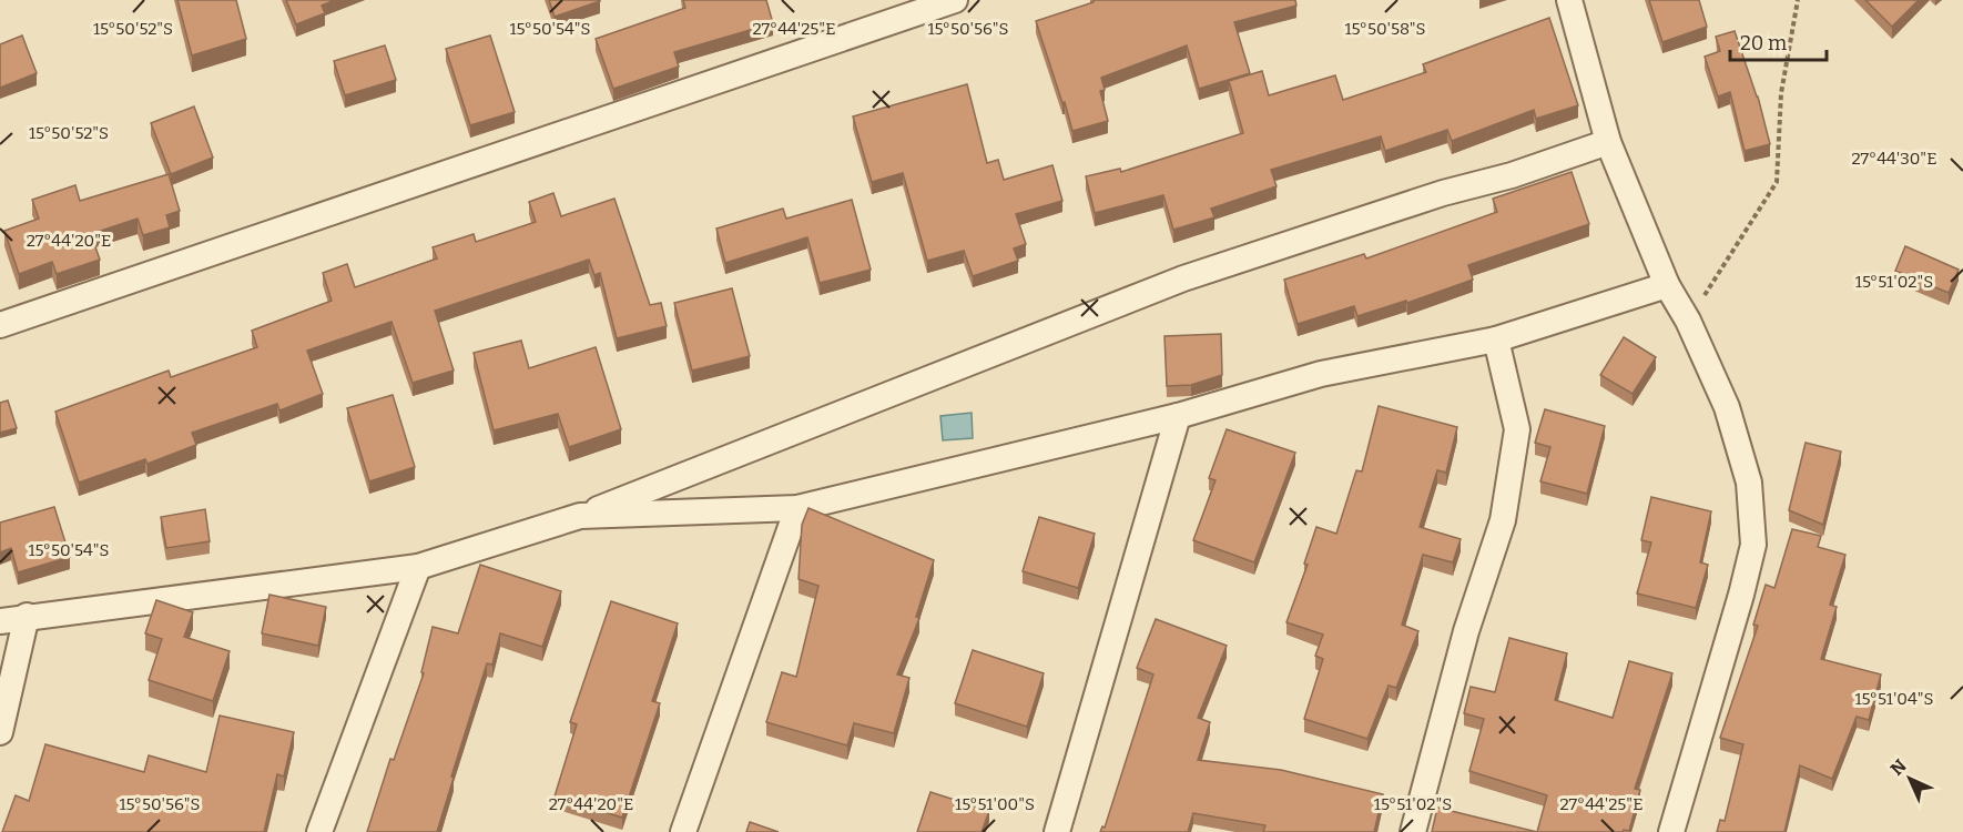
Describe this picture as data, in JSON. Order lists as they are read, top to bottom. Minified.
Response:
{"scale_bar":"20 m","north":"top left","coordinates":["15°50'52\"S","15°50'54\"S","27°44'25\"E","15°50'56\"S","15°50'58\"S","27°44'30\"E","27°44'20\"E","15°51'02\"S","15°51'04\"S","15°51'00\"S"]}
